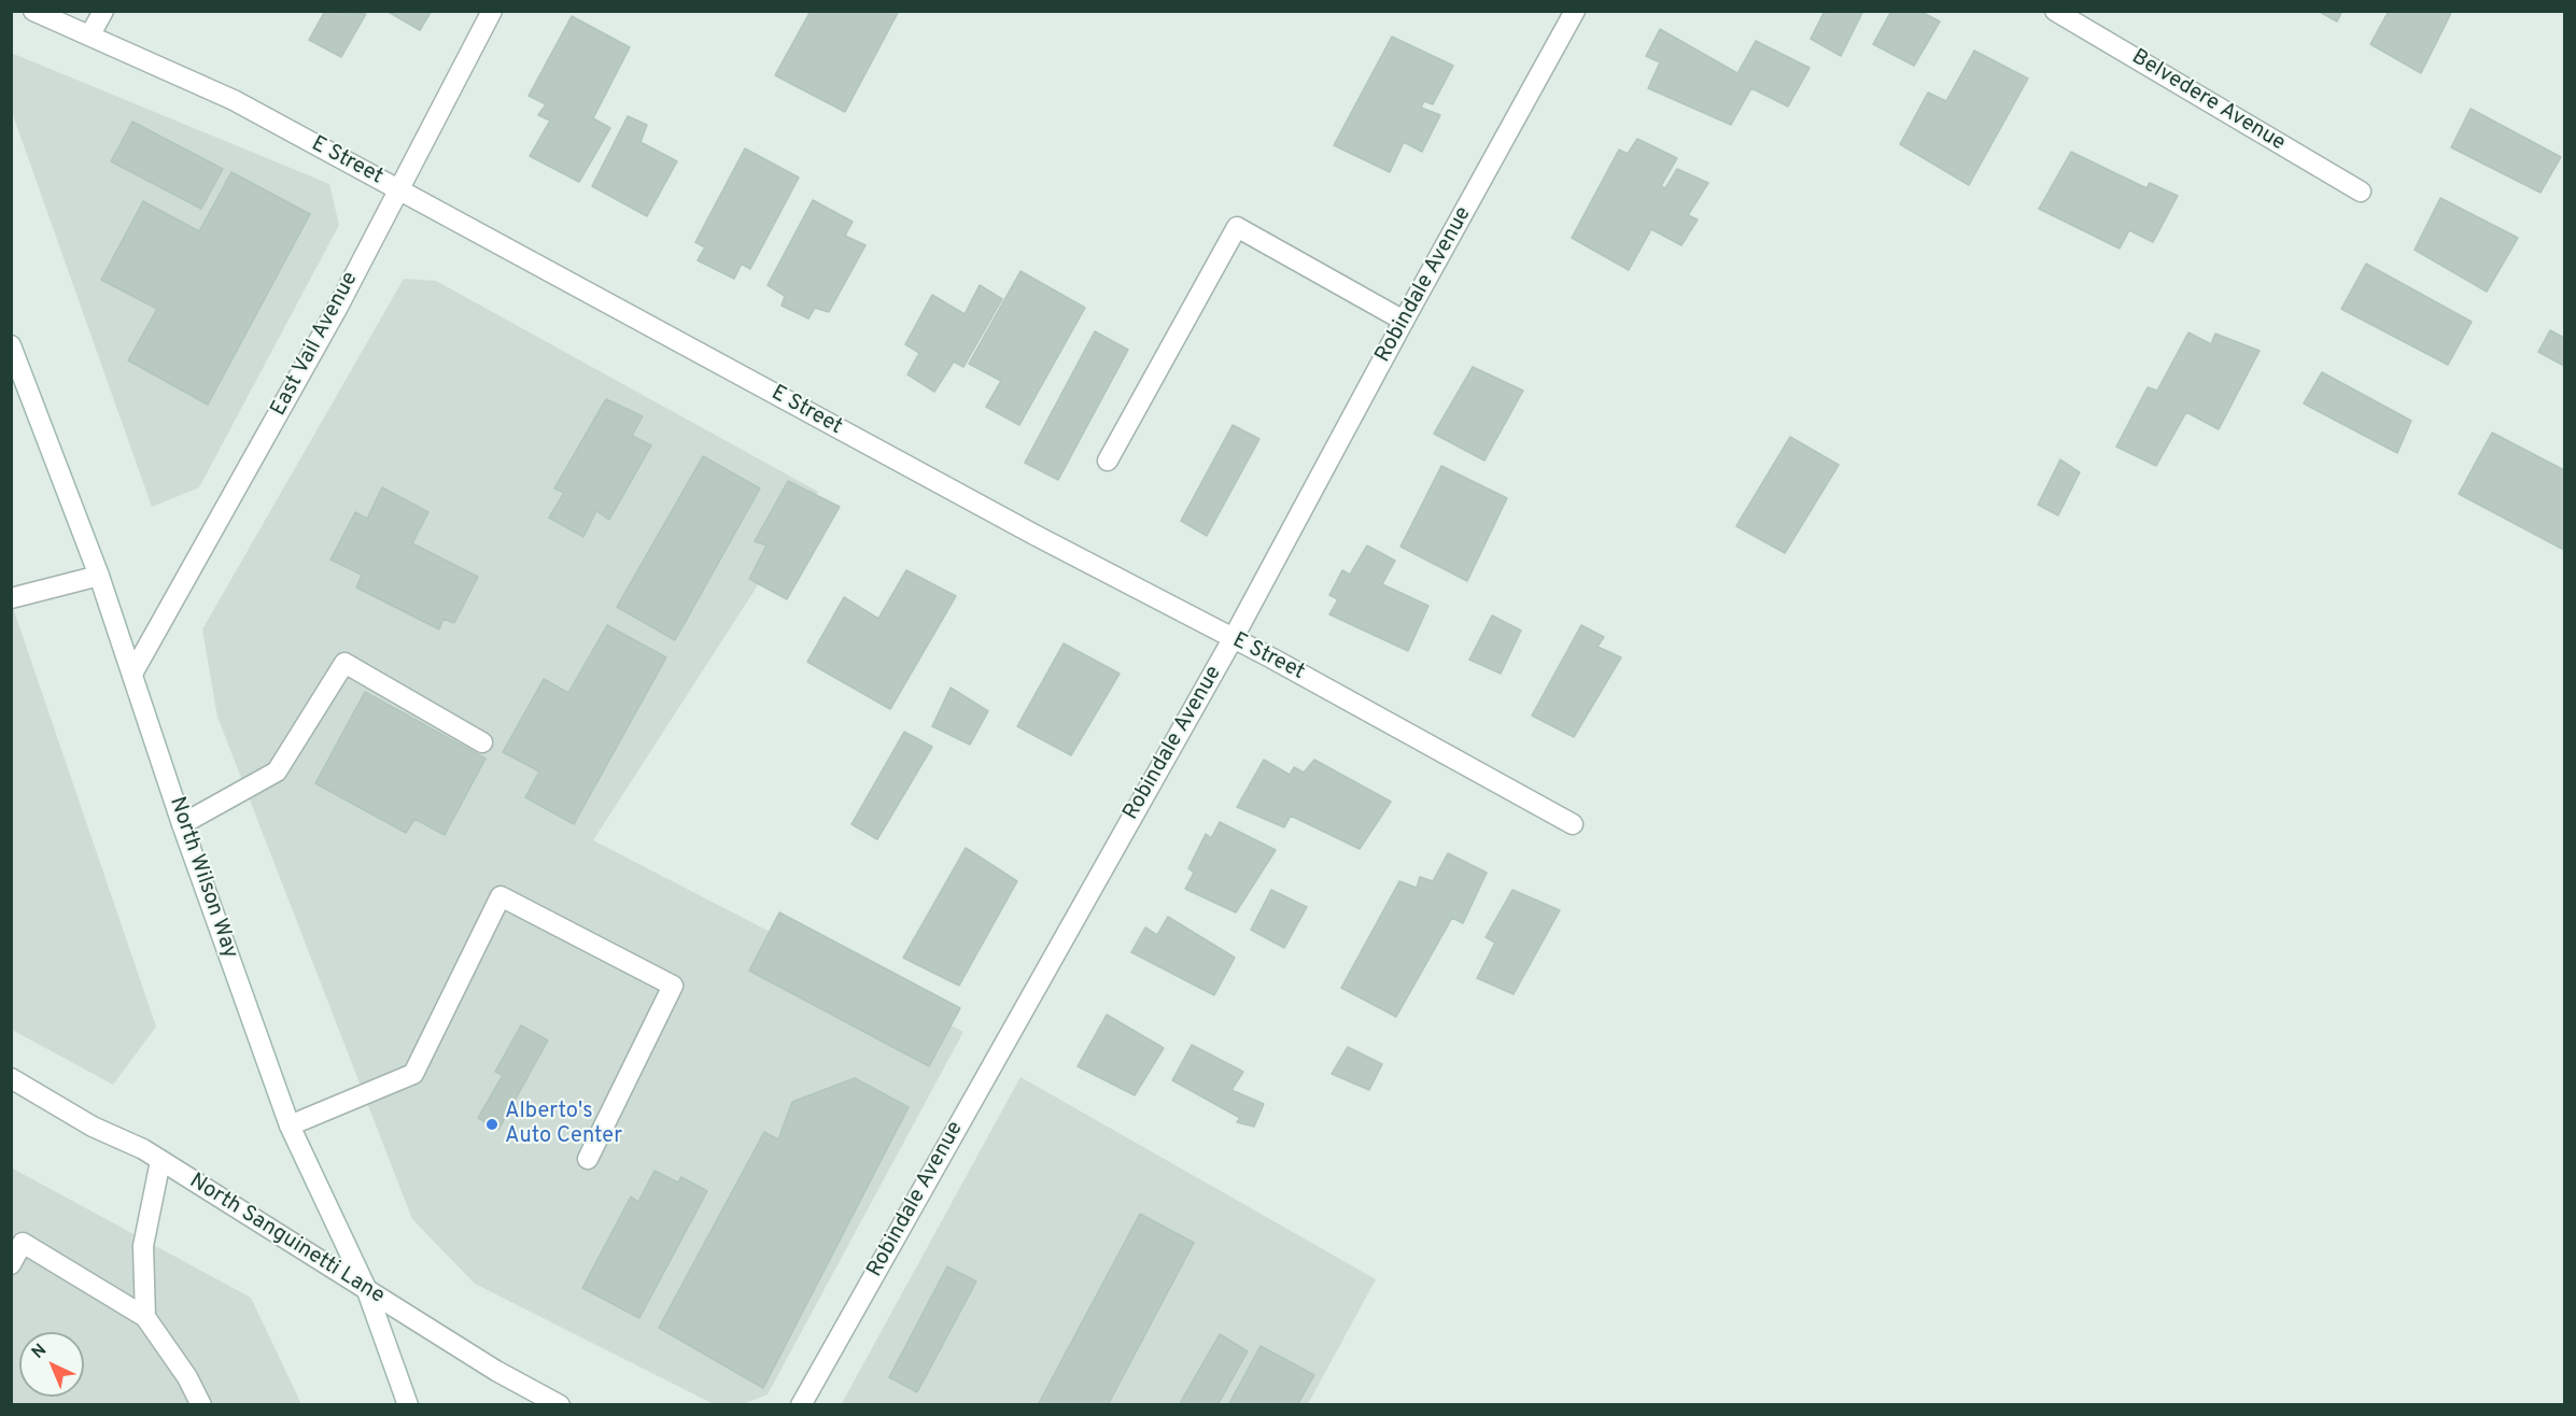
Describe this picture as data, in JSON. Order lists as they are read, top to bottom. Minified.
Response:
{"streets":{"street":["Belvedere Avenue","E Street","Robindale Avenue","East Vail Avenue","North Wilson Way","North Sanguinetti Lane"]},"crossings":[["E Street","Robindale Avenue"],["E Street","East Vail Avenue"],["East Vail Avenue","North Wilson Way"],["North Wilson Way","North Sanguinetti Lane"]],"places":["Alberto's Auto Center"],"north":"top left"}
